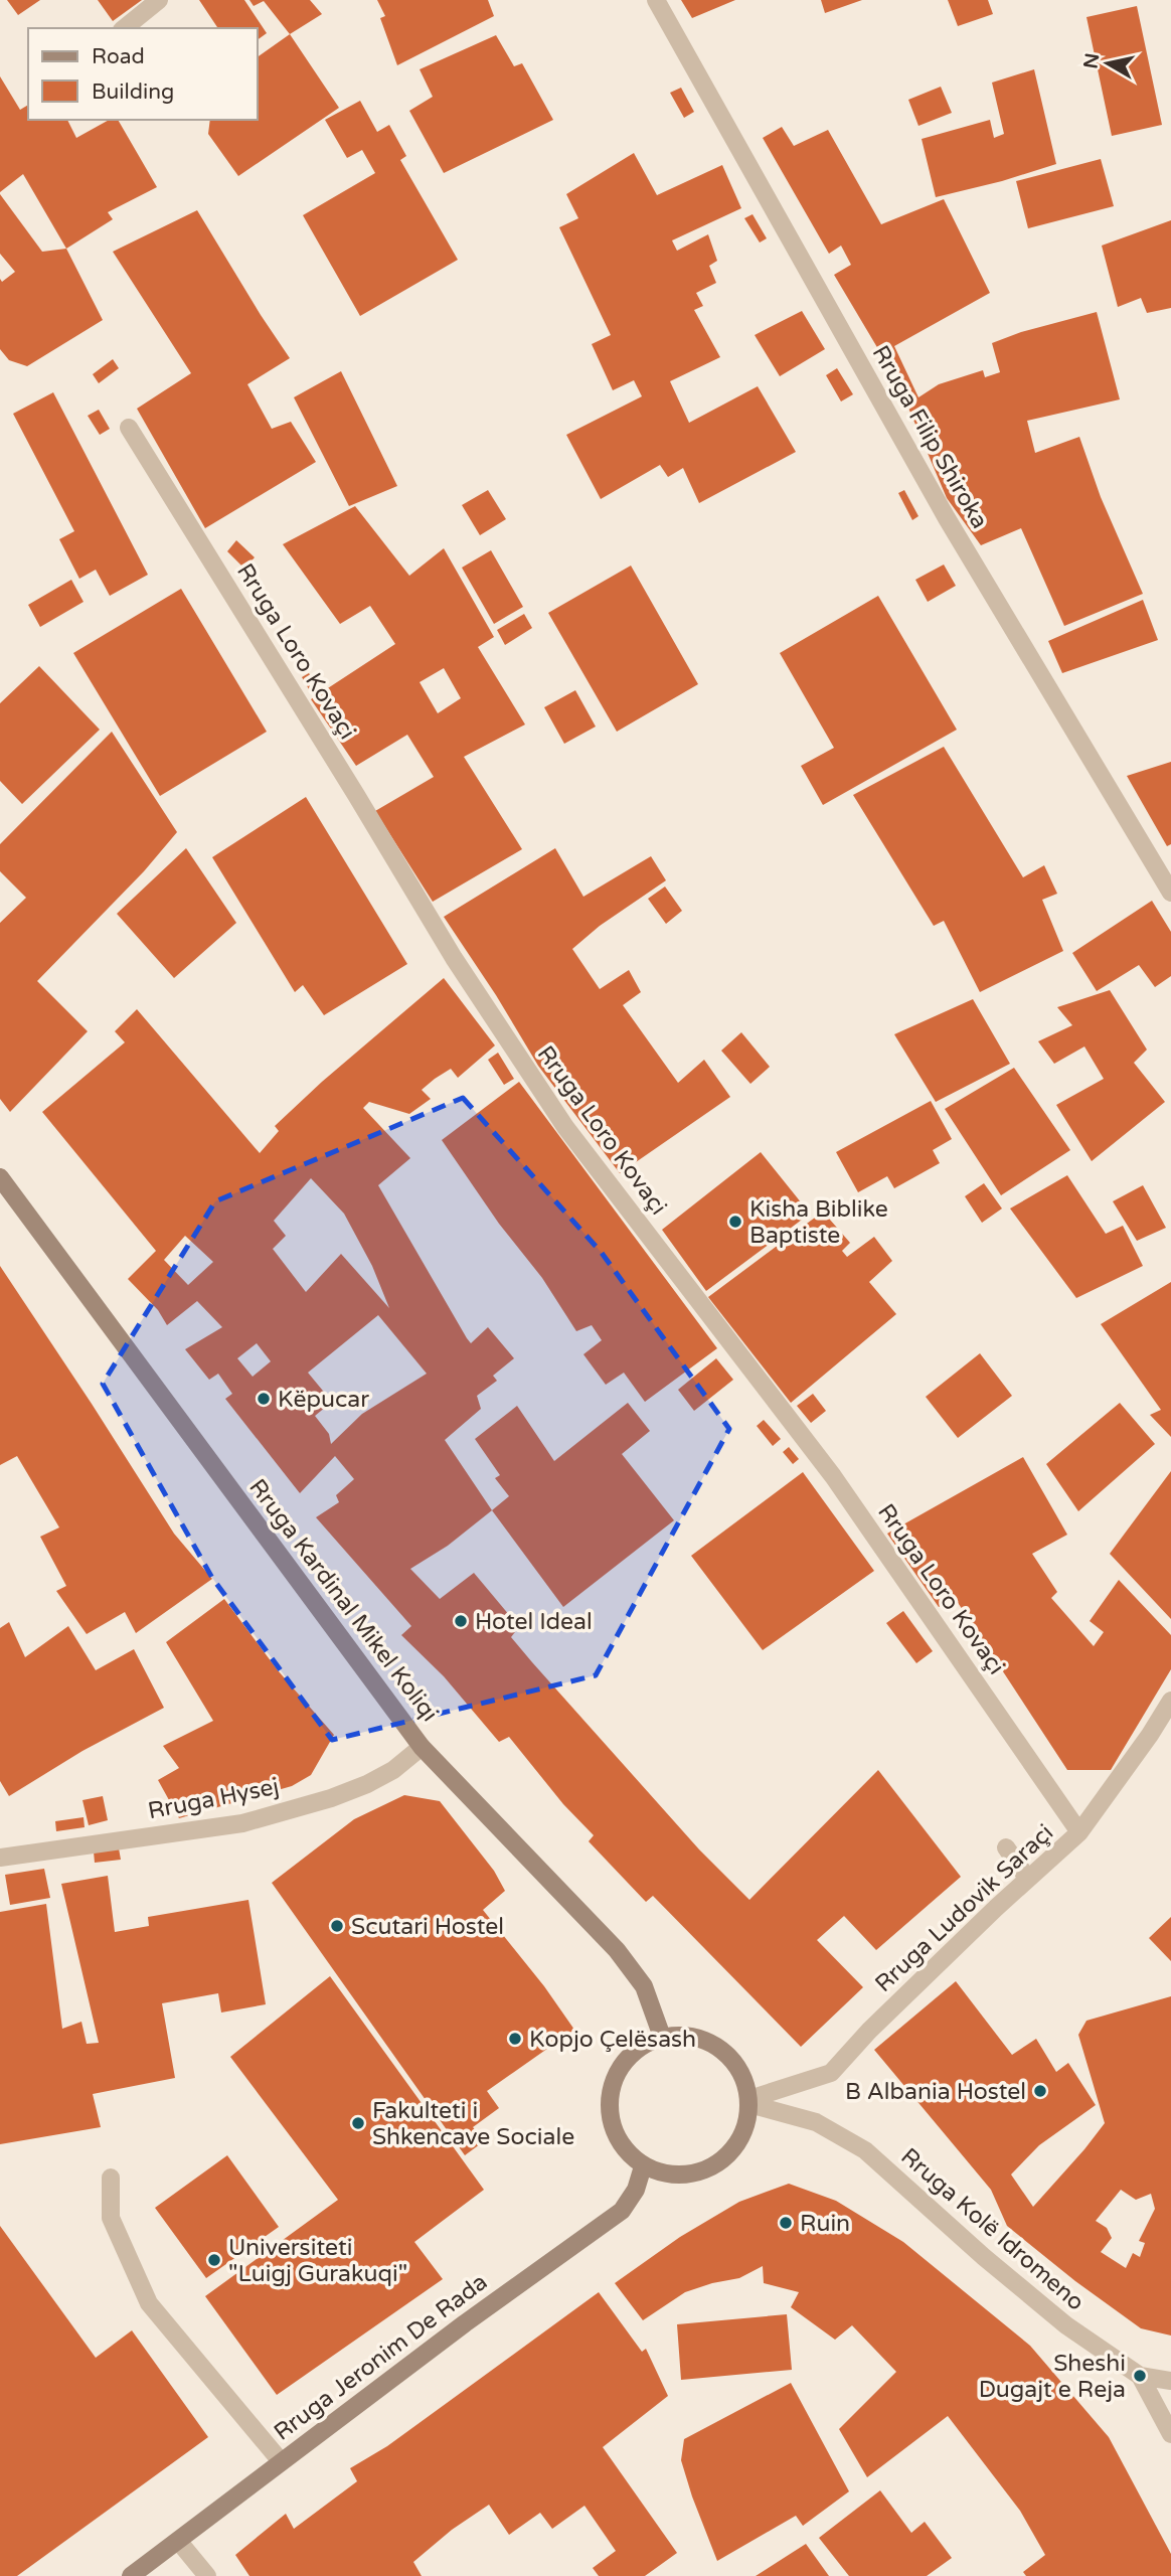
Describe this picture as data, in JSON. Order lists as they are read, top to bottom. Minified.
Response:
{"streets":{"street":["Rruga Filip Shiroka","Rruga Loro Kovaçi","Rruga Kardinal Mikel Koliqi","Rruga Hysej","Rruga Ludovik Saraçi","Rruga Kolë Idromeno","Rruga Jeronim De Rada"]},"crossings":[["Rruga Loro Kovaçi","Rruga Ludovik Saraçi"],["Rruga Kardinal Mikel Koliqi","Rruga Hysej"],["Rruga Kardinal Mikel Koliqi","Rruga Ludovik Saraçi"],["Rruga Kardinal Mikel Koliqi","Rruga Kolë Idromeno"],["Rruga Kardinal Mikel Koliqi","Rruga Jeronim De Rada"],["Rruga Ludovik Saraçi","Rruga Kolë Idromeno"],["Rruga Ludovik Saraçi","Rruga Jeronim De Rada"],["Rruga Kolë Idromeno","Rruga Jeronim De Rada"]],"places":["Kisha Biblike Baptiste","Këpucar","Hotel Ideal","Scutari Hostel","Kopjo Çelësash","B Albania Hostel","Fakulteti i Shkencave Sociale","Ruin","Universiteti \"Luigj Gurakuqi\"","Sheshi Dugajt e Reja"],"legend":["Road","Building"],"north":"left"}
